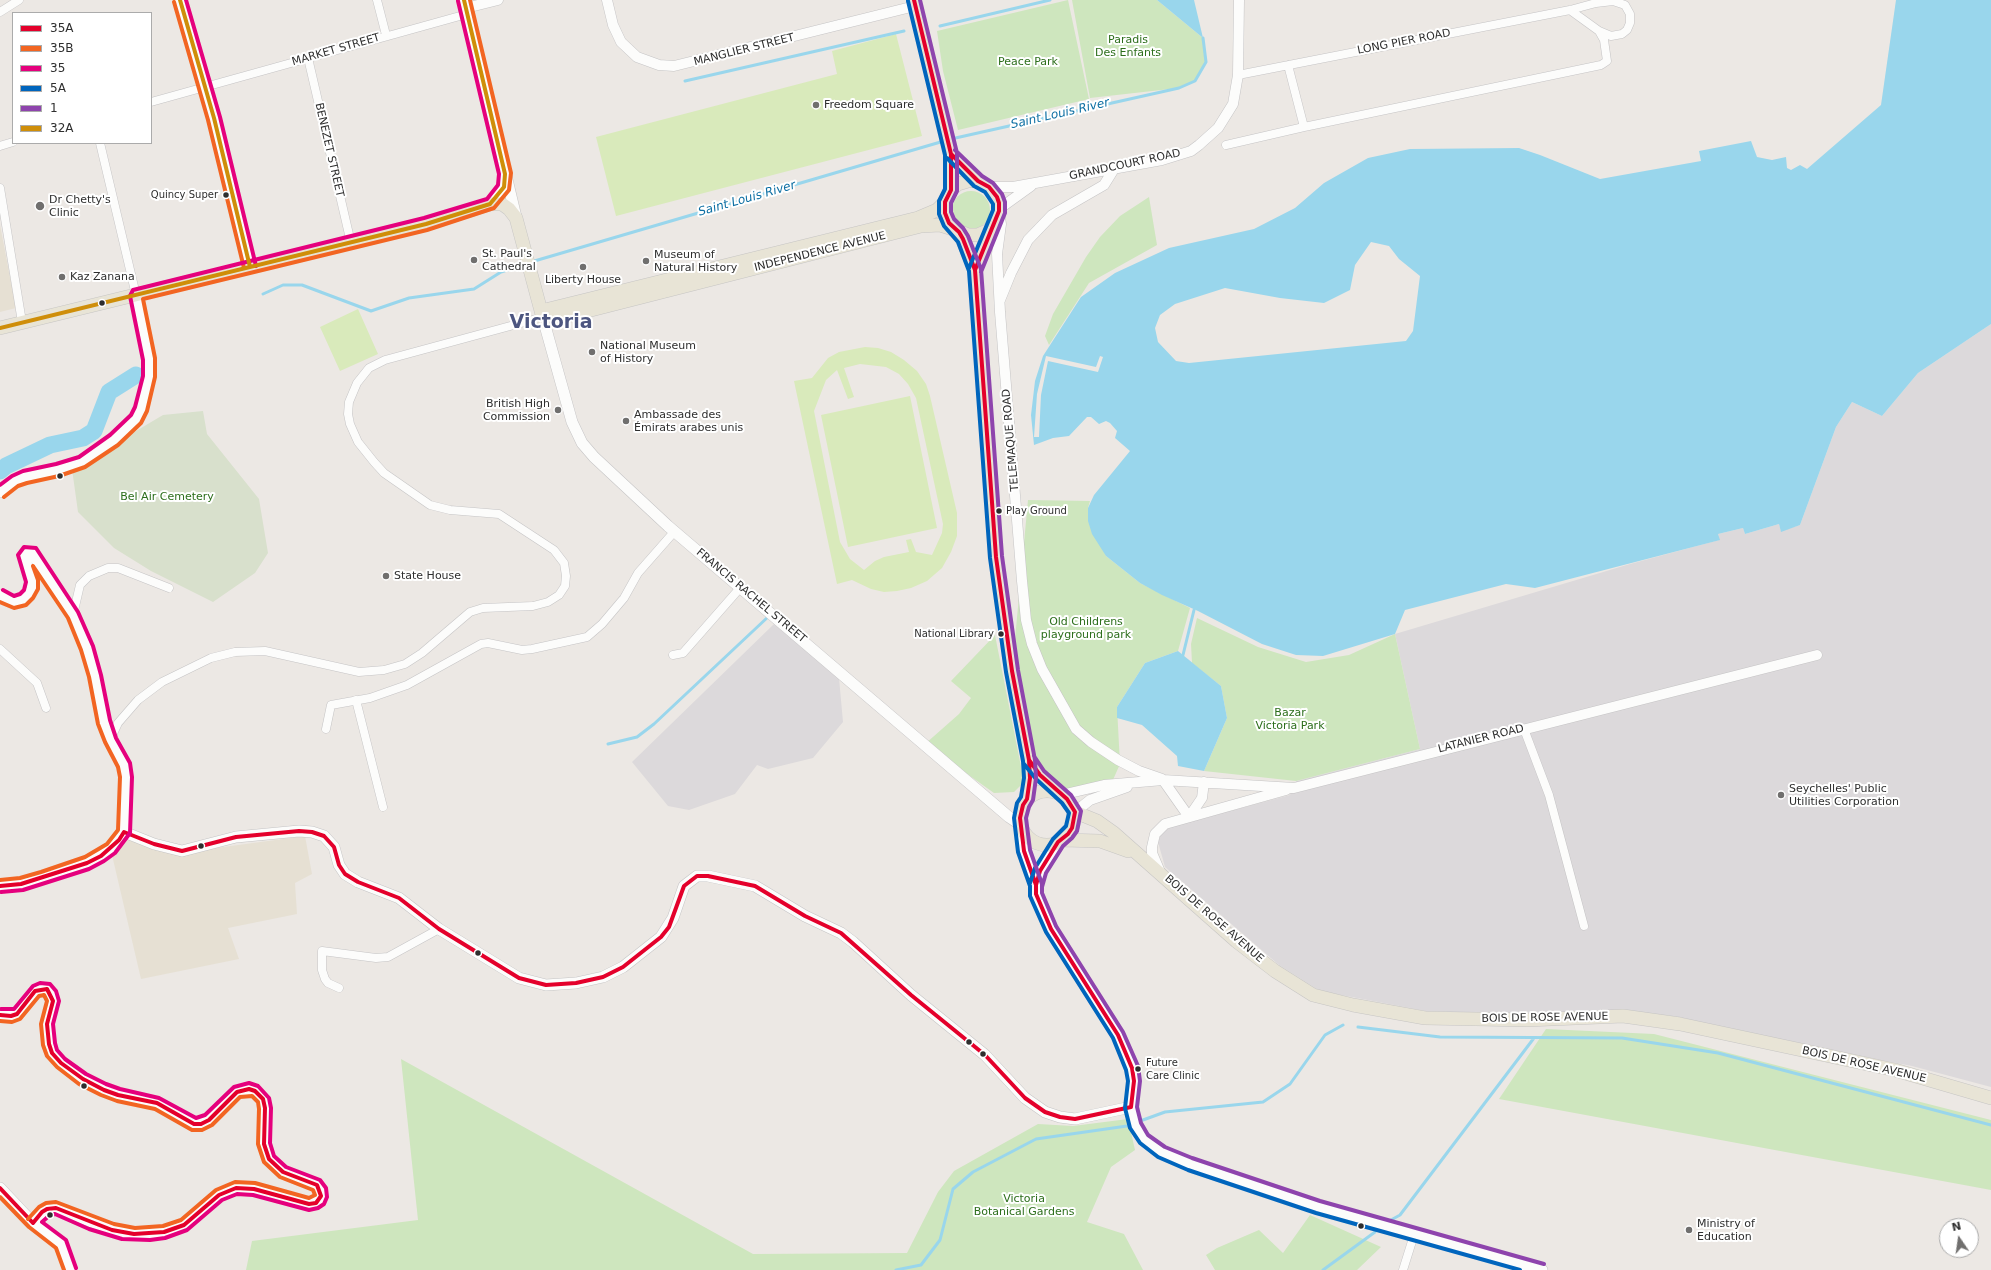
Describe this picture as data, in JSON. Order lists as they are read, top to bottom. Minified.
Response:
{"streets":{"main road":["INDEPENDENCE AVENUE","FRANCIS RACHEL STREET","BOIS DE ROSE AVENUE"],"street":["LONG PIER ROAD","MARKET STREET","MANGLIER STREET","BENEZET STREET","GRANDCOURT ROAD","TELEMAQUE ROAD","LATANIER ROAD"]},"crossings":[["LONG PIER ROAD","GRANDCOURT ROAD"],["MARKET STREET","BENEZET STREET"],["GRANDCOURT ROAD","INDEPENDENCE AVENUE"],["GRANDCOURT ROAD","TELEMAQUE ROAD"],["INDEPENDENCE AVENUE","TELEMAQUE ROAD"],["INDEPENDENCE AVENUE","FRANCIS RACHEL STREET"],["TELEMAQUE ROAD","LATANIER ROAD"],["FRANCIS RACHEL STREET","LATANIER ROAD"],["FRANCIS RACHEL STREET","BOIS DE ROSE AVENUE"],["LATANIER ROAD","BOIS DE ROSE AVENUE"]],"districts":["Victoria"],"water":["Saint Louis River"],"parks":["Paradis Des Enfants","Peace Park","Bel Air Cemetery","Old Childrens playground park","Bazar Victoria Park","Victoria Botanical Gardens"],"places":["Freedom Square","Quincy Super","Dr Chetty's Clinic","St. Paul's Cathedral","Museum of Natural History","Liberty House","Kaz Zanana","National Museum of History","British High Commission","Ambassade des Émirats arabes unis","Play Ground","State House","National Library","Seychelles' Public Utilities Corporation","Future Care Clinic","Ministry of Education"],"lines":["transit line 35A","transit line 35B","transit line 35","transit line 1","transit line 32A","transit line 5A"],"legend":["35A","35B","35","5A","1","32A"],"north":"top"}
